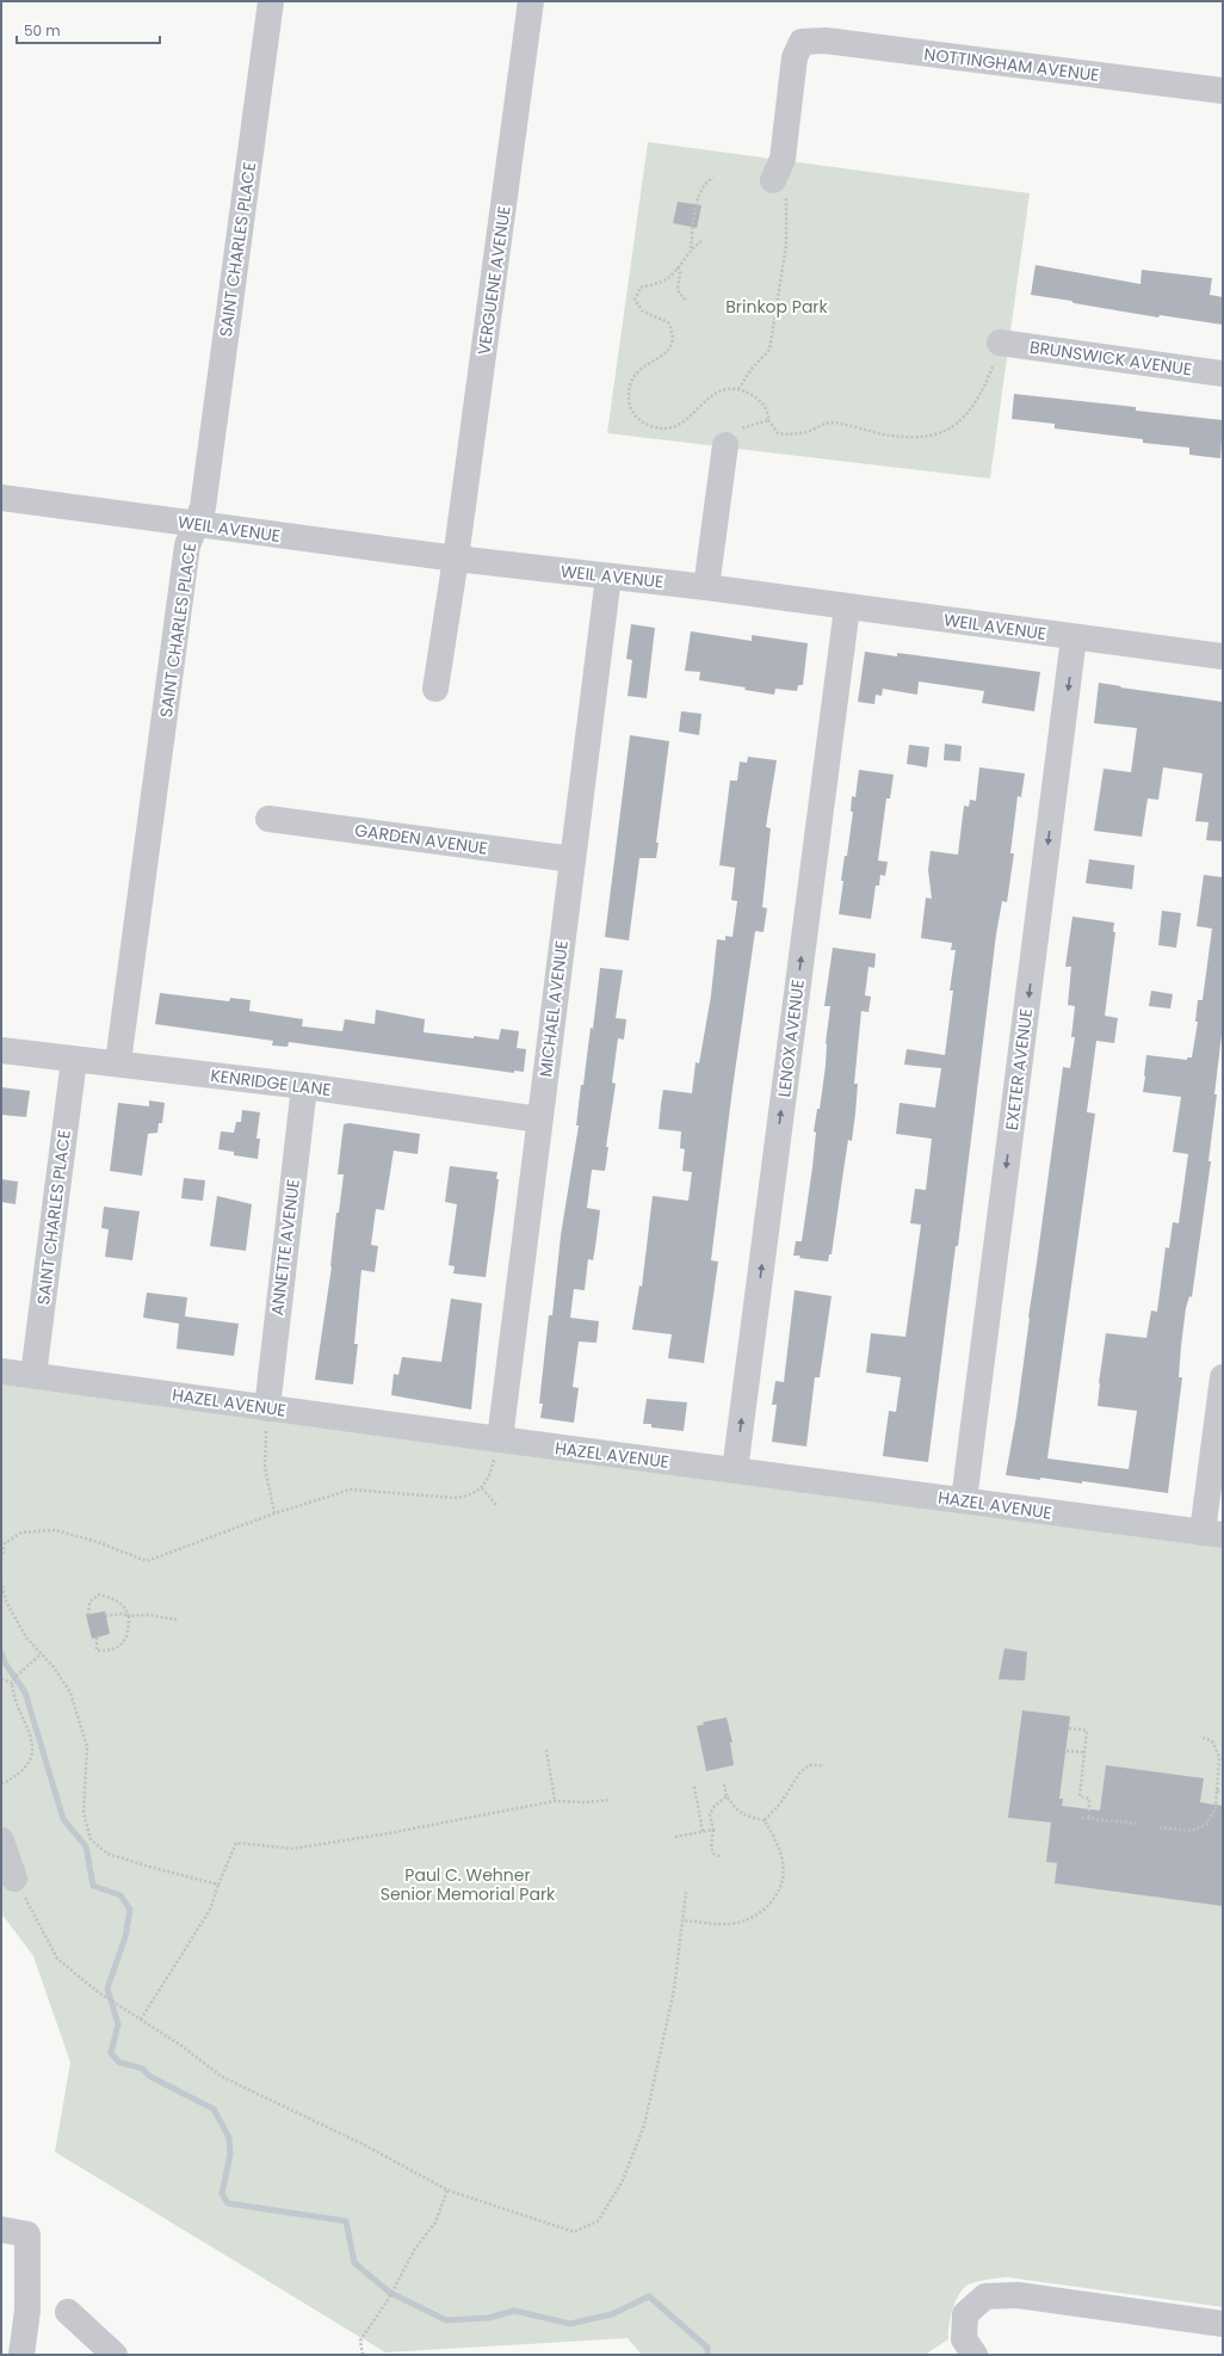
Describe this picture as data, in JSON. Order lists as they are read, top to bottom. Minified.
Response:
{"streets":{"street":["NOTTINGHAM AVENUE","SAINT CHARLES PLACE","VERGUENE AVENUE","BRUNSWICK AVENUE","WEIL AVENUE","GARDEN AVENUE","MICHAEL AVENUE","LENOX AVENUE","EXETER AVENUE","KENRIDGE LANE","ANNETTE AVENUE","HAZEL AVENUE"]},"crossings":[["SAINT CHARLES PLACE","WEIL AVENUE"],["SAINT CHARLES PLACE","KENRIDGE LANE"],["SAINT CHARLES PLACE","HAZEL AVENUE"],["VERGUENE AVENUE","WEIL AVENUE"],["WEIL AVENUE","MICHAEL AVENUE"],["WEIL AVENUE","LENOX AVENUE"],["WEIL AVENUE","EXETER AVENUE"],["GARDEN AVENUE","MICHAEL AVENUE"],["MICHAEL AVENUE","KENRIDGE LANE"],["MICHAEL AVENUE","HAZEL AVENUE"],["LENOX AVENUE","HAZEL AVENUE"],["EXETER AVENUE","HAZEL AVENUE"],["KENRIDGE LANE","ANNETTE AVENUE"],["ANNETTE AVENUE","HAZEL AVENUE"]],"one_way":["LENOX AVENUE","EXETER AVENUE"],"parks":["Brinkop Park","Paul C. Wehner Senior Memorial Park"],"scale_bar":"50 m"}
